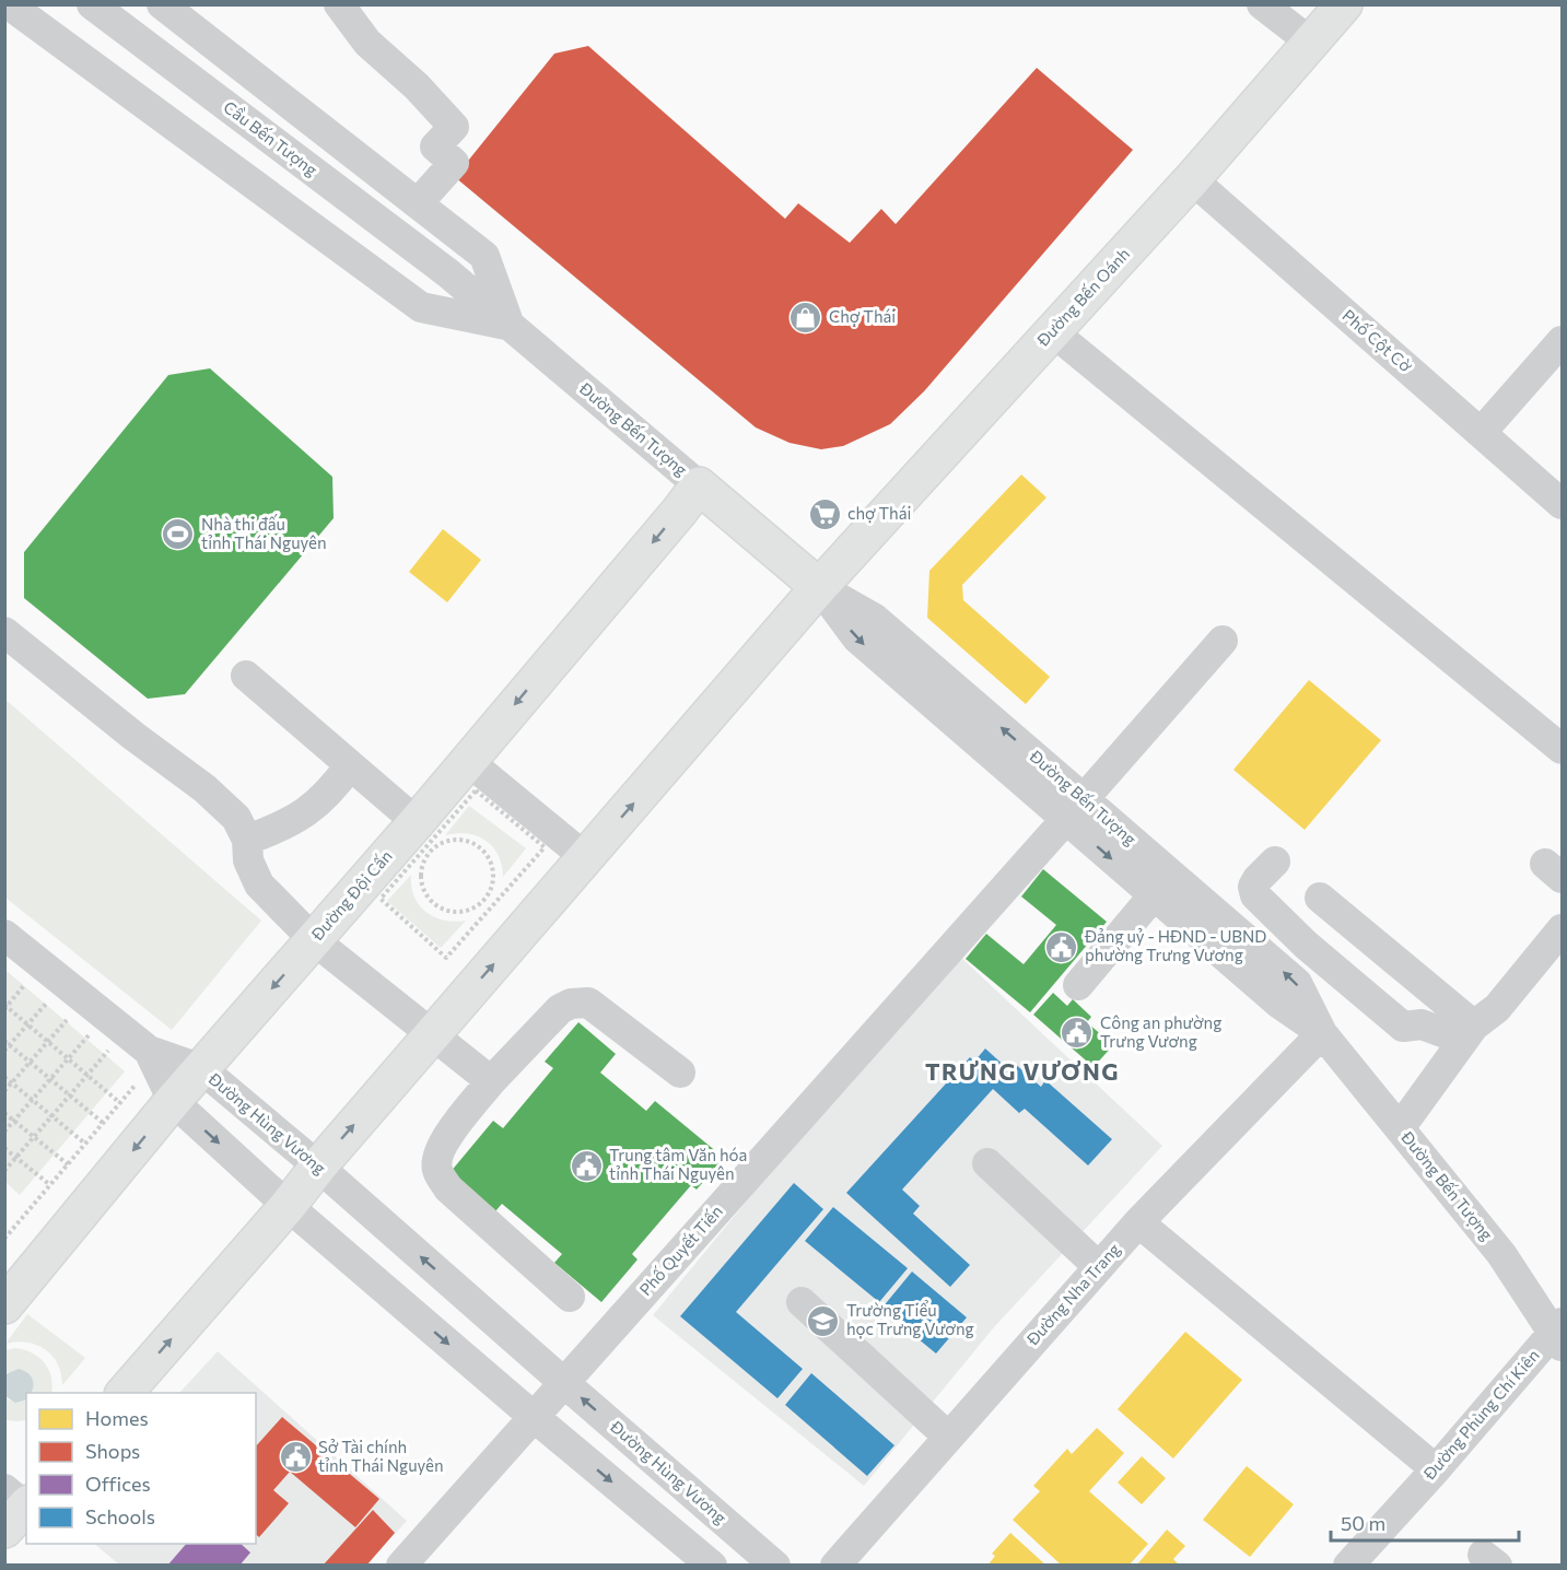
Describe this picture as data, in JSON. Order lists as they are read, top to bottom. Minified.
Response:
{"streets":{"main road":["Đường Bến Oánh","Đường Bến Tượng","Đường Đội Cấn"],"street":["Cầu Bến Tượng","Phố Cột Cờ","Đường Hùng Vương","Phố Quyết Tiến","Đường Nha Trang","Đường Phùng Chí Kiên"]},"crossings":[["Cầu Bến Tượng","Đường Bến Tượng"],["Đường Bến Oánh","Phố Cột Cờ"],["Đường Bến Oánh","Đường Bến Tượng"],["Đường Bến Tượng","Đường Đội Cấn"],["Đường Bến Tượng","Phố Quyết Tiến"],["Đường Bến Tượng","Đường Nha Trang"],["Đường Bến Tượng","Đường Phùng Chí Kiên"],["Đường Đội Cấn","Đường Hùng Vương"],["Đường Hùng Vương","Phố Quyết Tiến"]],"districts":["TRƯNG VƯƠNG"],"places":{"shop":["Chợ Thái"],"supermarket":["chợ Thái"],"sports":["Nhà thi đấu tỉnh Thái Nguyên"],"public building":["Đảng uỷ - HĐND - UBND phường Trưng Vương","Công an phường Trưng Vương","Trung tâm Văn hóa tỉnh Thái Nguyên","Sở Tài chính tỉnh Thái Nguyên"],"school or university":["Trường Tiểu học Trưng Vương"]},"legend":["Homes","Shops","Offices","Schools"],"scale_bar":"50 m"}
